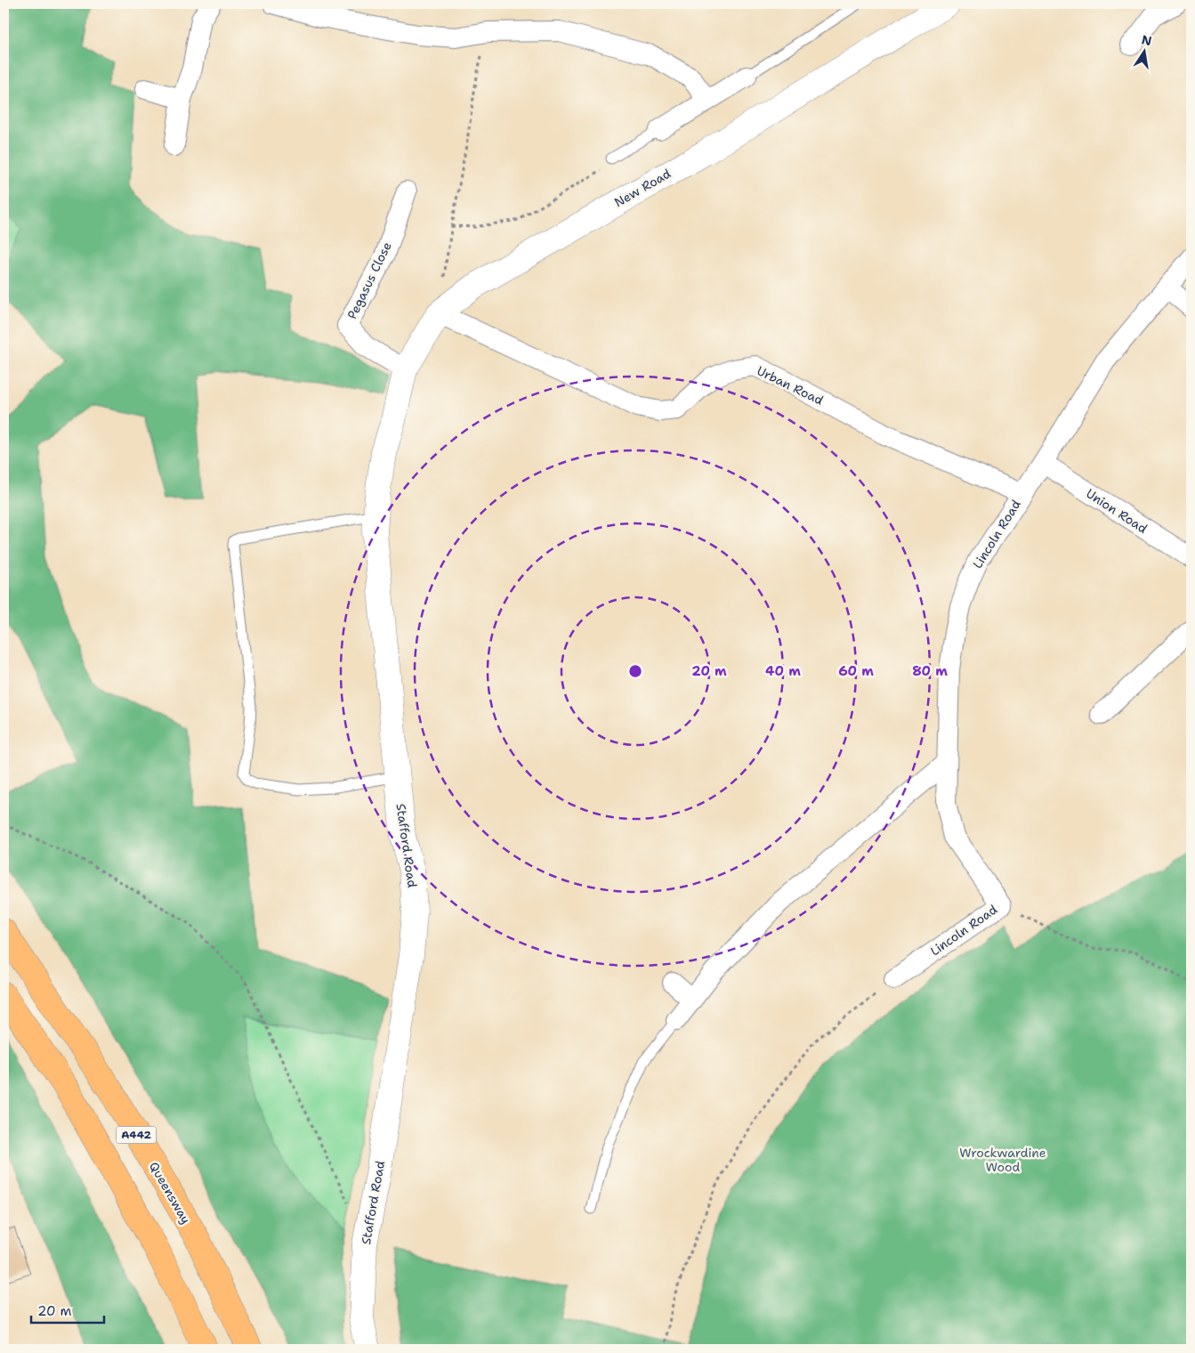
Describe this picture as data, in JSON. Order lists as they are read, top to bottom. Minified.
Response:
{"streets":{"highway":["A442","Queensway"],"street":["New Road","Pegasus Close","Urban Road","Union Road","Lincoln Road","Stafford Road"]},"crossings":[["New Road","Pegasus Close"],["New Road","Urban Road"],["New Road","Stafford Road"],["Urban Road","Lincoln Road"],["Union Road","Lincoln Road"]],"parks":["Wrockwardine Wood"],"scale_bar":"20 m","north":"top","rings":["20 m","40 m","60 m","80 m"]}
